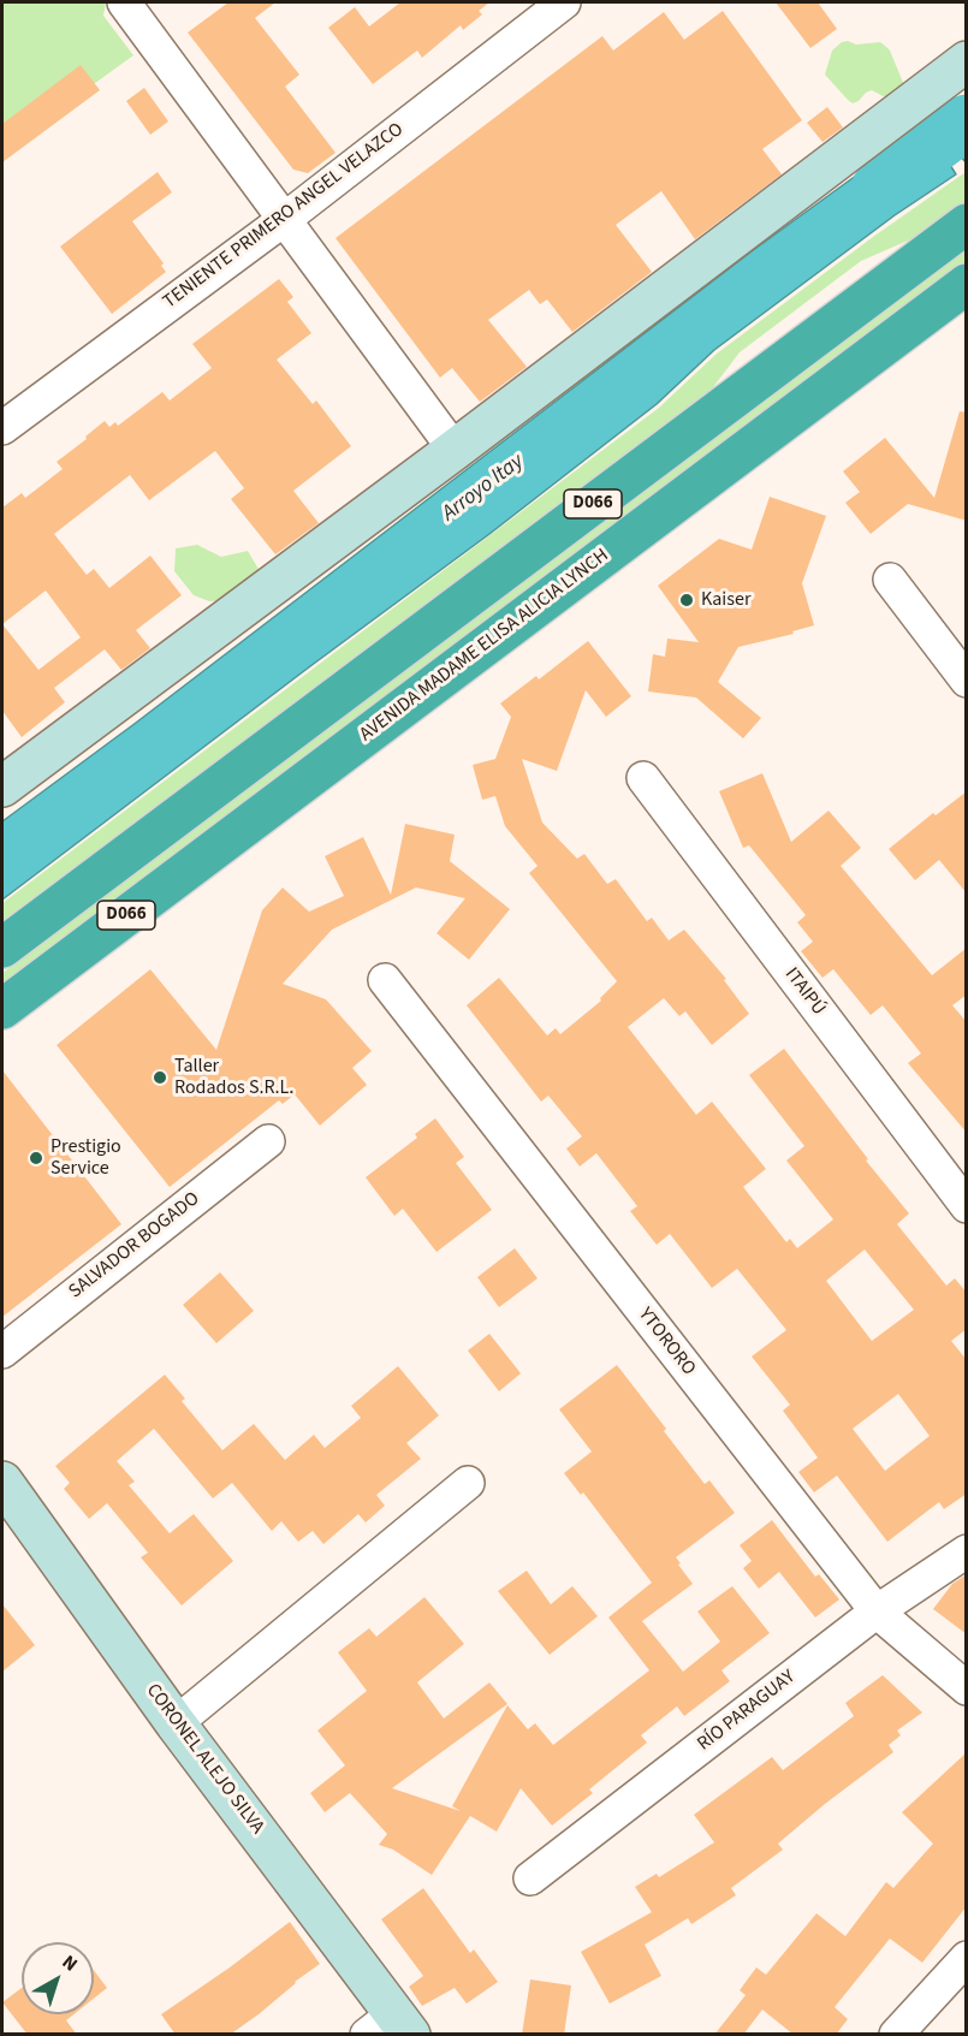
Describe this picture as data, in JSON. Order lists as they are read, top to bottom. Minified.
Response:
{"streets":{"highway":["D066","AVENIDA MADAME ELISA ALICIA LYNCH"],"main road":["CORONEL ALEJO SILVA"],"street":["TENIENTE PRIMERO ANGEL VELAZCO","ITAIPÚ","SALVADOR BOGADO","YTORORO","RÍO PARAGUAY"]},"crossings":[["YTORORO","RÍO PARAGUAY"]],"water":["Arroyo Itay"],"places":["Kaiser","Taller Rodados S.R.L.","Prestigio Service"],"north":"top right"}
